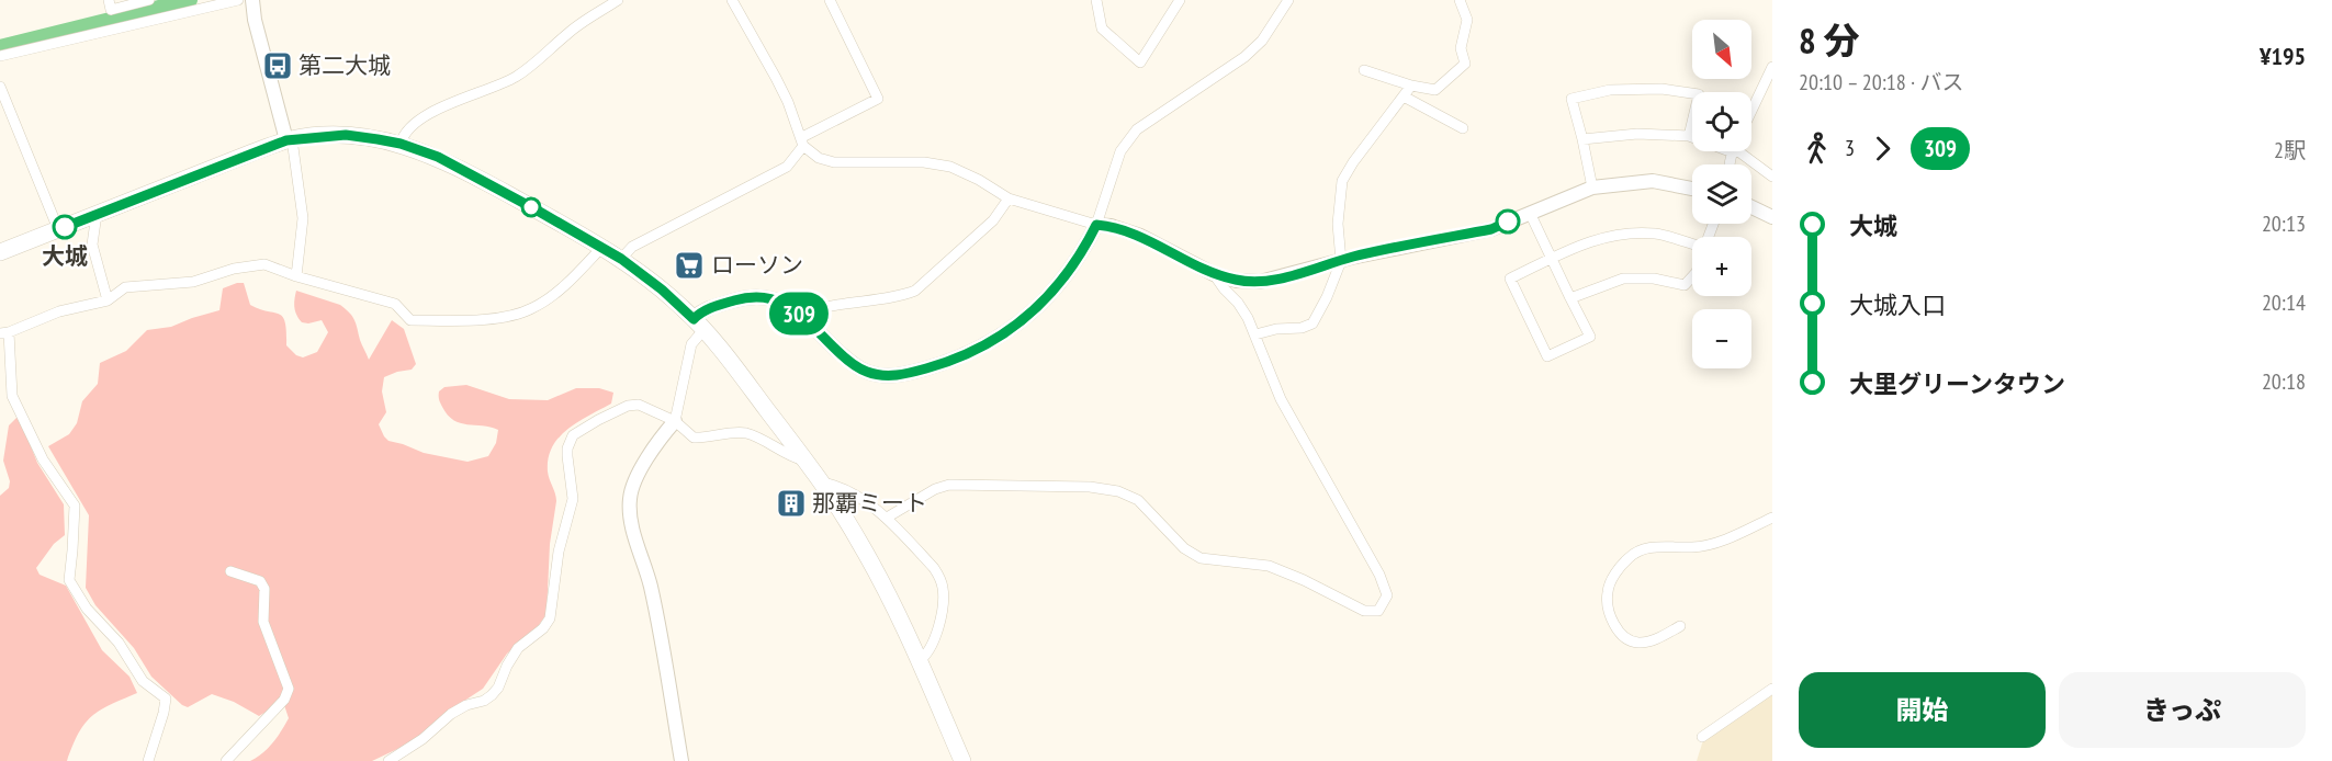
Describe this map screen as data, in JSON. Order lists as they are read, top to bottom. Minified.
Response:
{"places":{"bus stop":["第二大城"],"other":["大城"],"supermarket":["ローソン"],"building":["那覇ミート"]},"lines":["bus line 309"],"north":"bottom right","page":{"on_map":"309","heading":["8 分","20:10 – 20:18 · バス","¥195"],"map_buttons":["+","−"],"legs":["3","309","2駅"],"list":[{"name":"大城","value":"20:13"},{"name":"大城入口","value":"20:14"},{"name":"大里グリーンタウン","value":"20:18"}],"buttons":["開始","きっぷ"]}}
